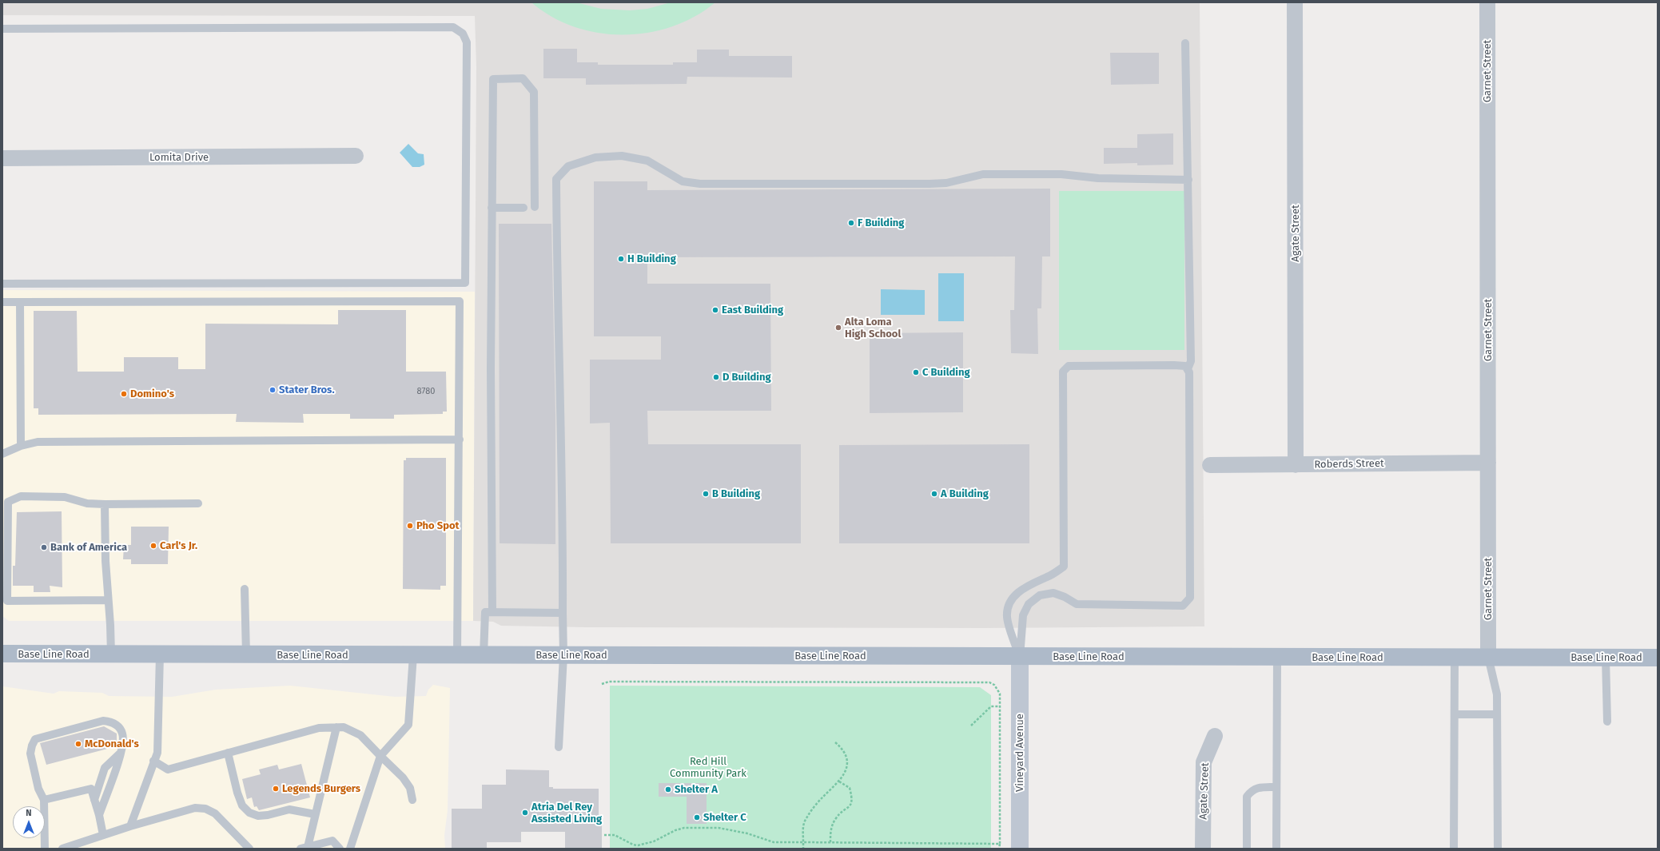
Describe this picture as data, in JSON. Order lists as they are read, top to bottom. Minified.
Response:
{"streets":{"main road":["Base Line Road"],"street":["Garnet Street","Lomita Drive","Agate Street","Roberds Street","Vineyard Avenue"]},"crossings":[["Garnet Street","Roberds Street"],["Garnet Street","Base Line Road"],["Agate Street","Roberds Street"],["Base Line Road","Vineyard Avenue"]],"parks":["Red Hill Community Park"],"places":["F Building","H Building","East Building","Alta Loma High School","C Building","D Building","Stater Bros.","Domino's","B Building","A Building","Pho Spot","Carl's Jr.","Bank of America","McDonald's","Legends Burgers","Shelter A","Atria Del Rey Assisted Living","Shelter C"],"house_numbers":["8780"],"north":"top"}
